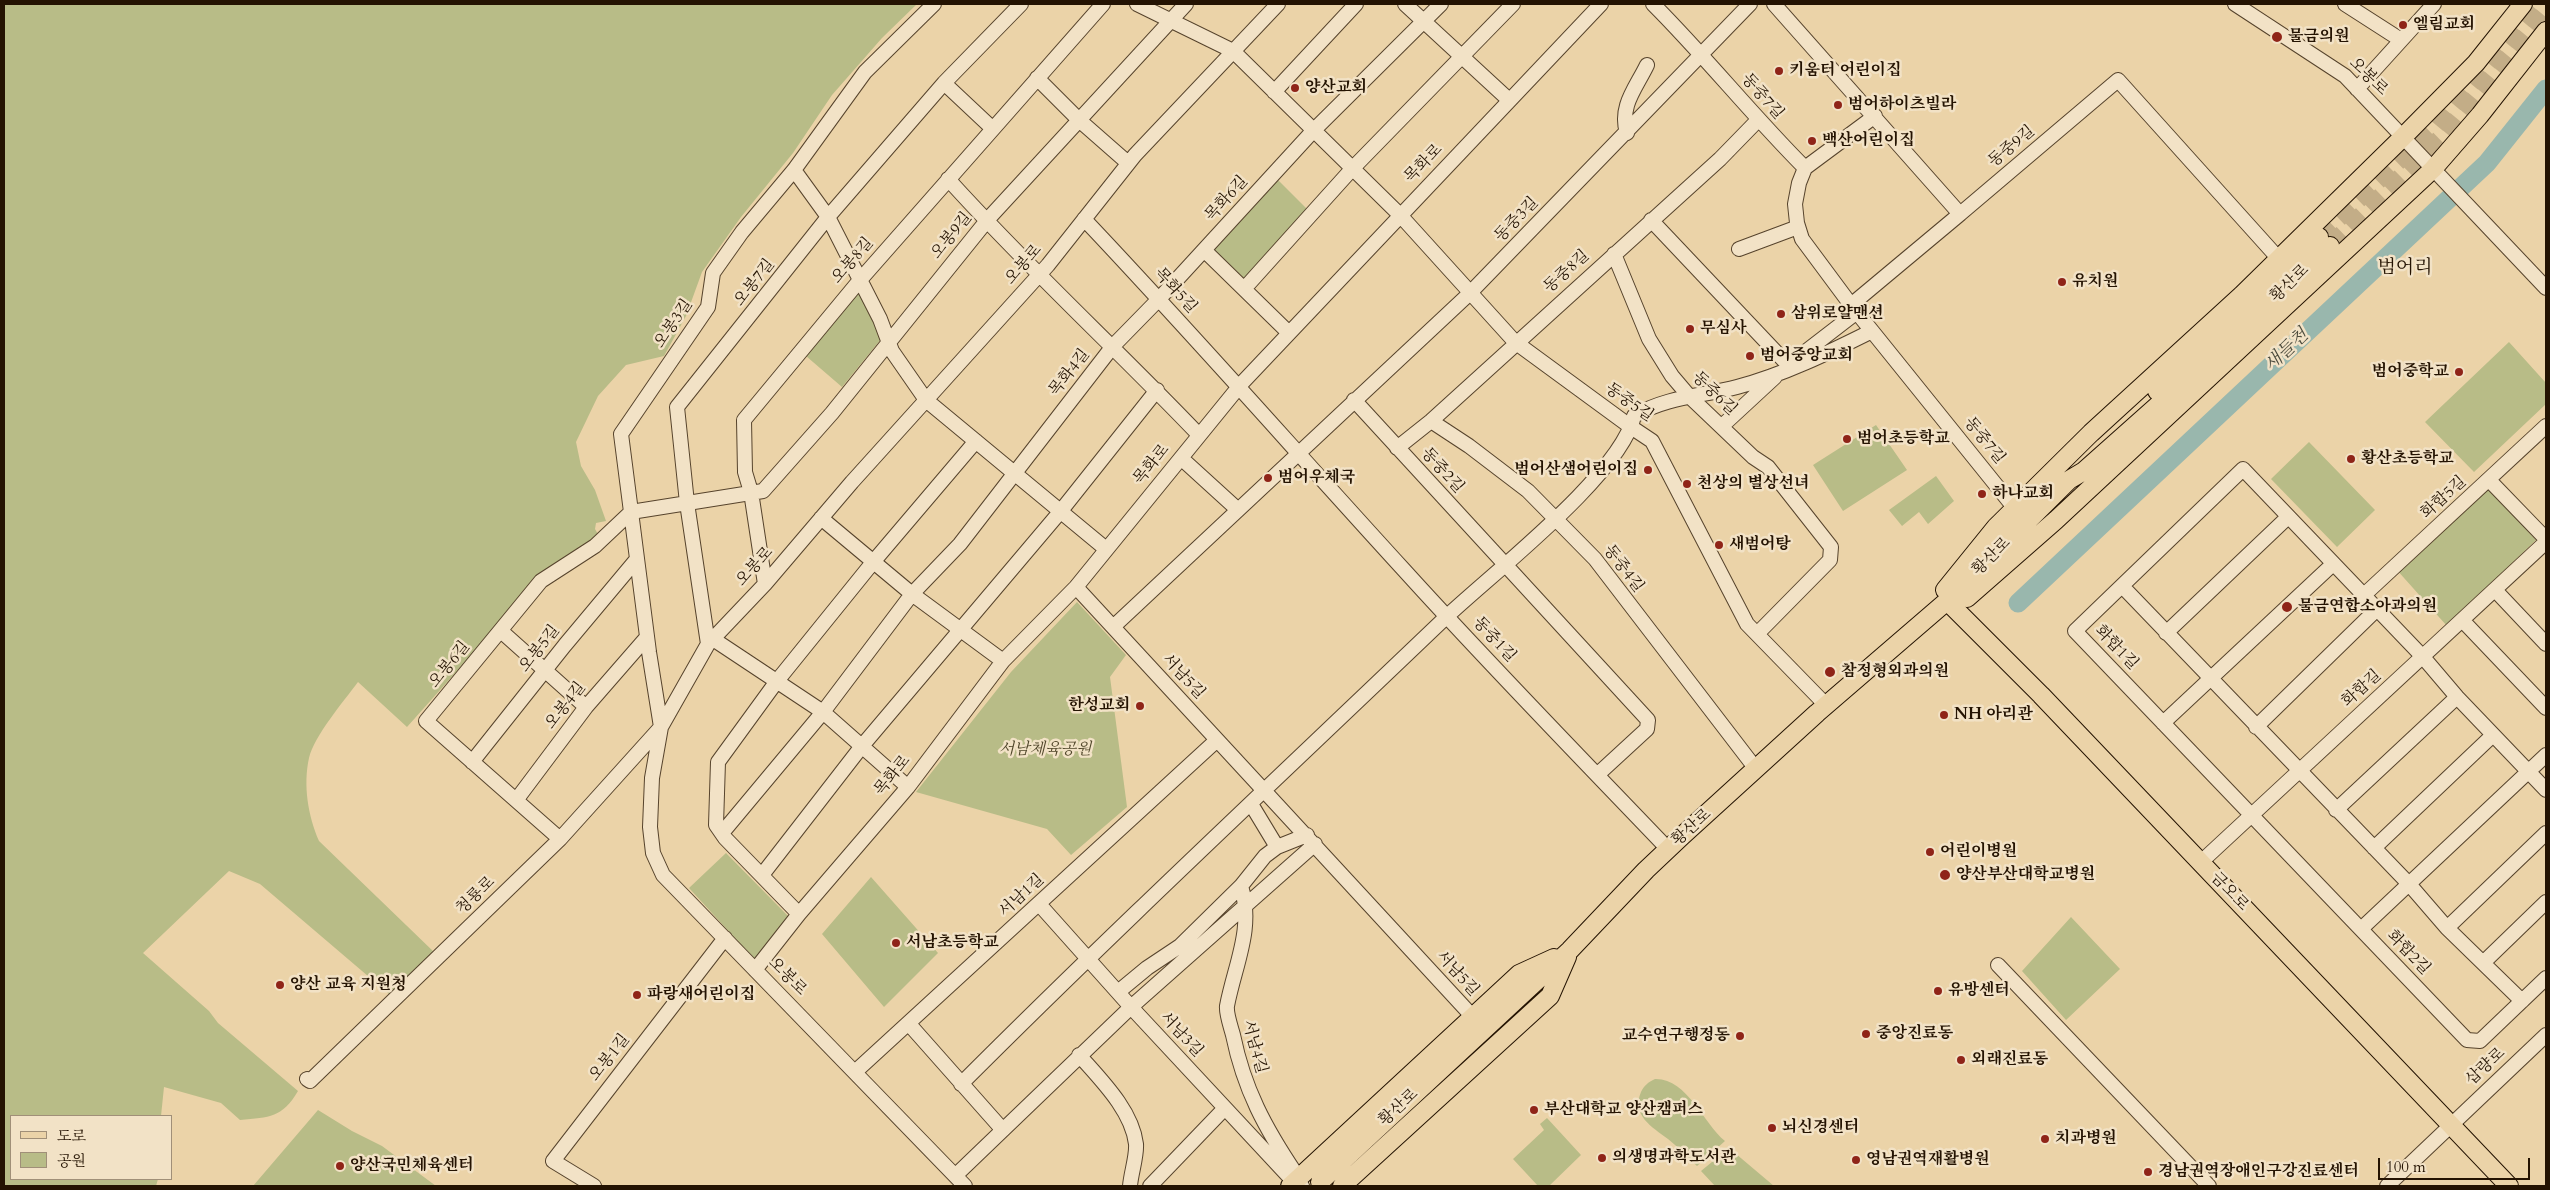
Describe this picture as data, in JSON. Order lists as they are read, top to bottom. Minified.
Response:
{"streets":{"main road":["황산로","금오로"],"street":["오봉로","동중7길","동중9길","목화로","목화6길","동중3길","오봉9길","오봉8길","동중8길","오봉7길","목화5길","오봉3길","목화4길","동중6길","동중5길","동중2길","화합5길","동중4길","동중1길","화합1길","오봉5길","오봉6길","서남5길","화합길","오봉4길","청룡로","서남1길","화합2길","서남3길","서남4길","오봉1길","삽량로"]},"crossings":[["오봉로","목화로"],["오봉로","오봉8길"],["오봉로","오봉7길"],["오봉로","목화5길"],["오봉로","오봉3길"],["오봉로","동중5길"],["오봉로","청룡로"],["오봉로","서남1길"],["오봉로","오봉1길"],["동중7길","동중3길"],["동중7길","동중8길"],["동중7길","황산로"],["목화로","목화5길"],["목화로","동중5길"],["목화로","동중1길"],["목화로","서남5길"],["목화6길","목화5길"],["목화6길","목화4길"],["목화6길","동중5길"],["동중3길","동중5길"],["동중3길","동중2길"],["동중3길","동중1길"],["오봉9길","오봉8길"],["오봉9길","오봉7길"],["오봉9길","오봉3길"],["오봉9길","오봉6길"],["동중8길","동중6길"],["동중8길","동중5길"],["동중8길","동중2길"],["동중8길","동중4길"],["황산로","동중5길"],["황산로","동중4길"],["황산로","동중1길"],["황산로","금오로"],["황산로","서남3길"],["황산로","서남4길"],["목화5길","목화4길"],["목화5길","동중1길"],["오봉3길","오봉5길"],["오봉3길","오봉6길"],["오봉3길","오봉4길"],["오봉3길","청룡로"],["동중6길","동중5길"],["동중2길","동중1길"],["화합5길","화합길"],["화합1길","화합길"],["화합1길","화합2길"],["오봉5길","오봉6길"],["오봉6길","오봉4길"],["오봉6길","청룡로"],["서남5길","서남1길"],["화합길","금오로"],["화합길","화합2길"],["금오로","삽량로"],["서남1길","서남3길"],["서남3길","서남4길"]],"districts":["범어리"],"water":["새들천"],"parks":["서남체육공원"],"places":["엘림교회","물금의원","키움터 어린이집","양산교회","범어하이츠빌라","백산어린이집","유치원","삼위로얄맨션","무심사","범어중앙교회","범어중학교","범어초등학교","황산초등학교","범어산샘어린이집","범어우체국","천상의 별상선녀","하나교회","새범어탕","물금연합소아과의원","참정형외과의원","한성교회","NH 아리관","어린이병원","양산부산대학교병원","서남초등학교","양산 교육 지원청","유방센터","파랑새어린이집","중앙진료동","교수연구행정동","외래진료동","부산대학교 양산캠퍼스","뇌신경센터","치과병원","의생명과학도서관","영남권역재활병원","양산국민체육센터","경남권역장애인구강진료센터"],"legend":["도로","공원"],"scale_bar":"100 m"}
